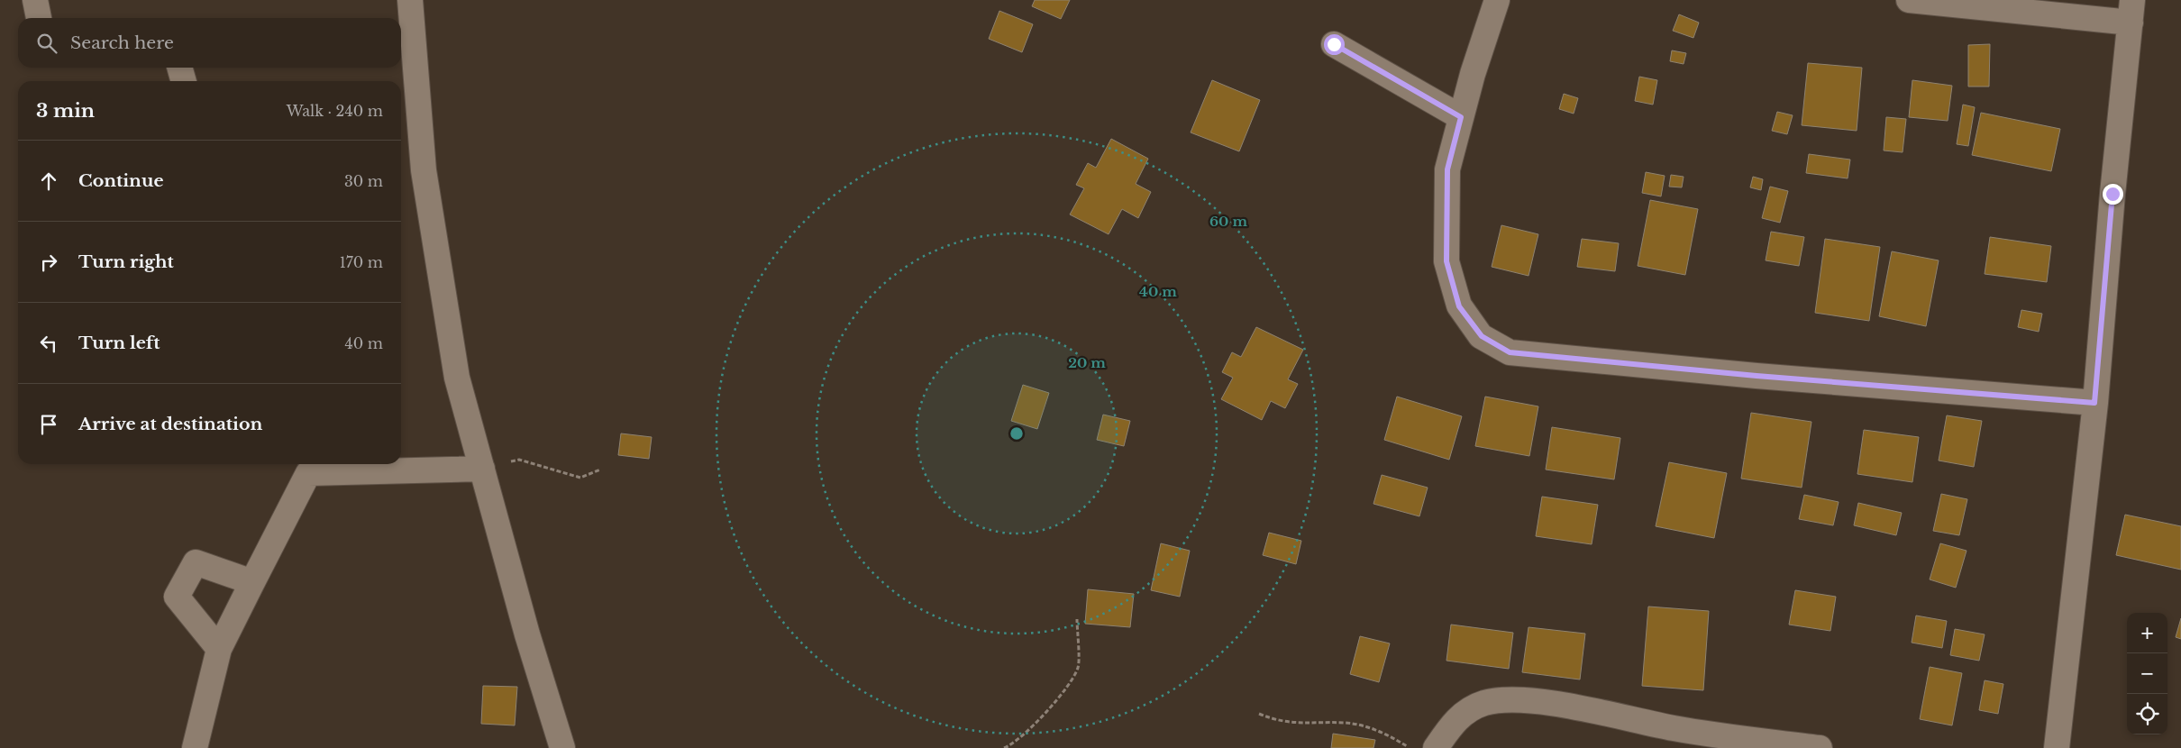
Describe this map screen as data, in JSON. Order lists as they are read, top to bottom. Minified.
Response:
{"page":{"search":"Search here","heading":["3 min","Walk · 240 m"],"list":[["Continue","30 m"],["Turn right","170 m"],["Turn left","40 m"],"Arrive at destination"],"map_buttons":["+","−"]},"rings":["60 m","40 m","20 m"]}
